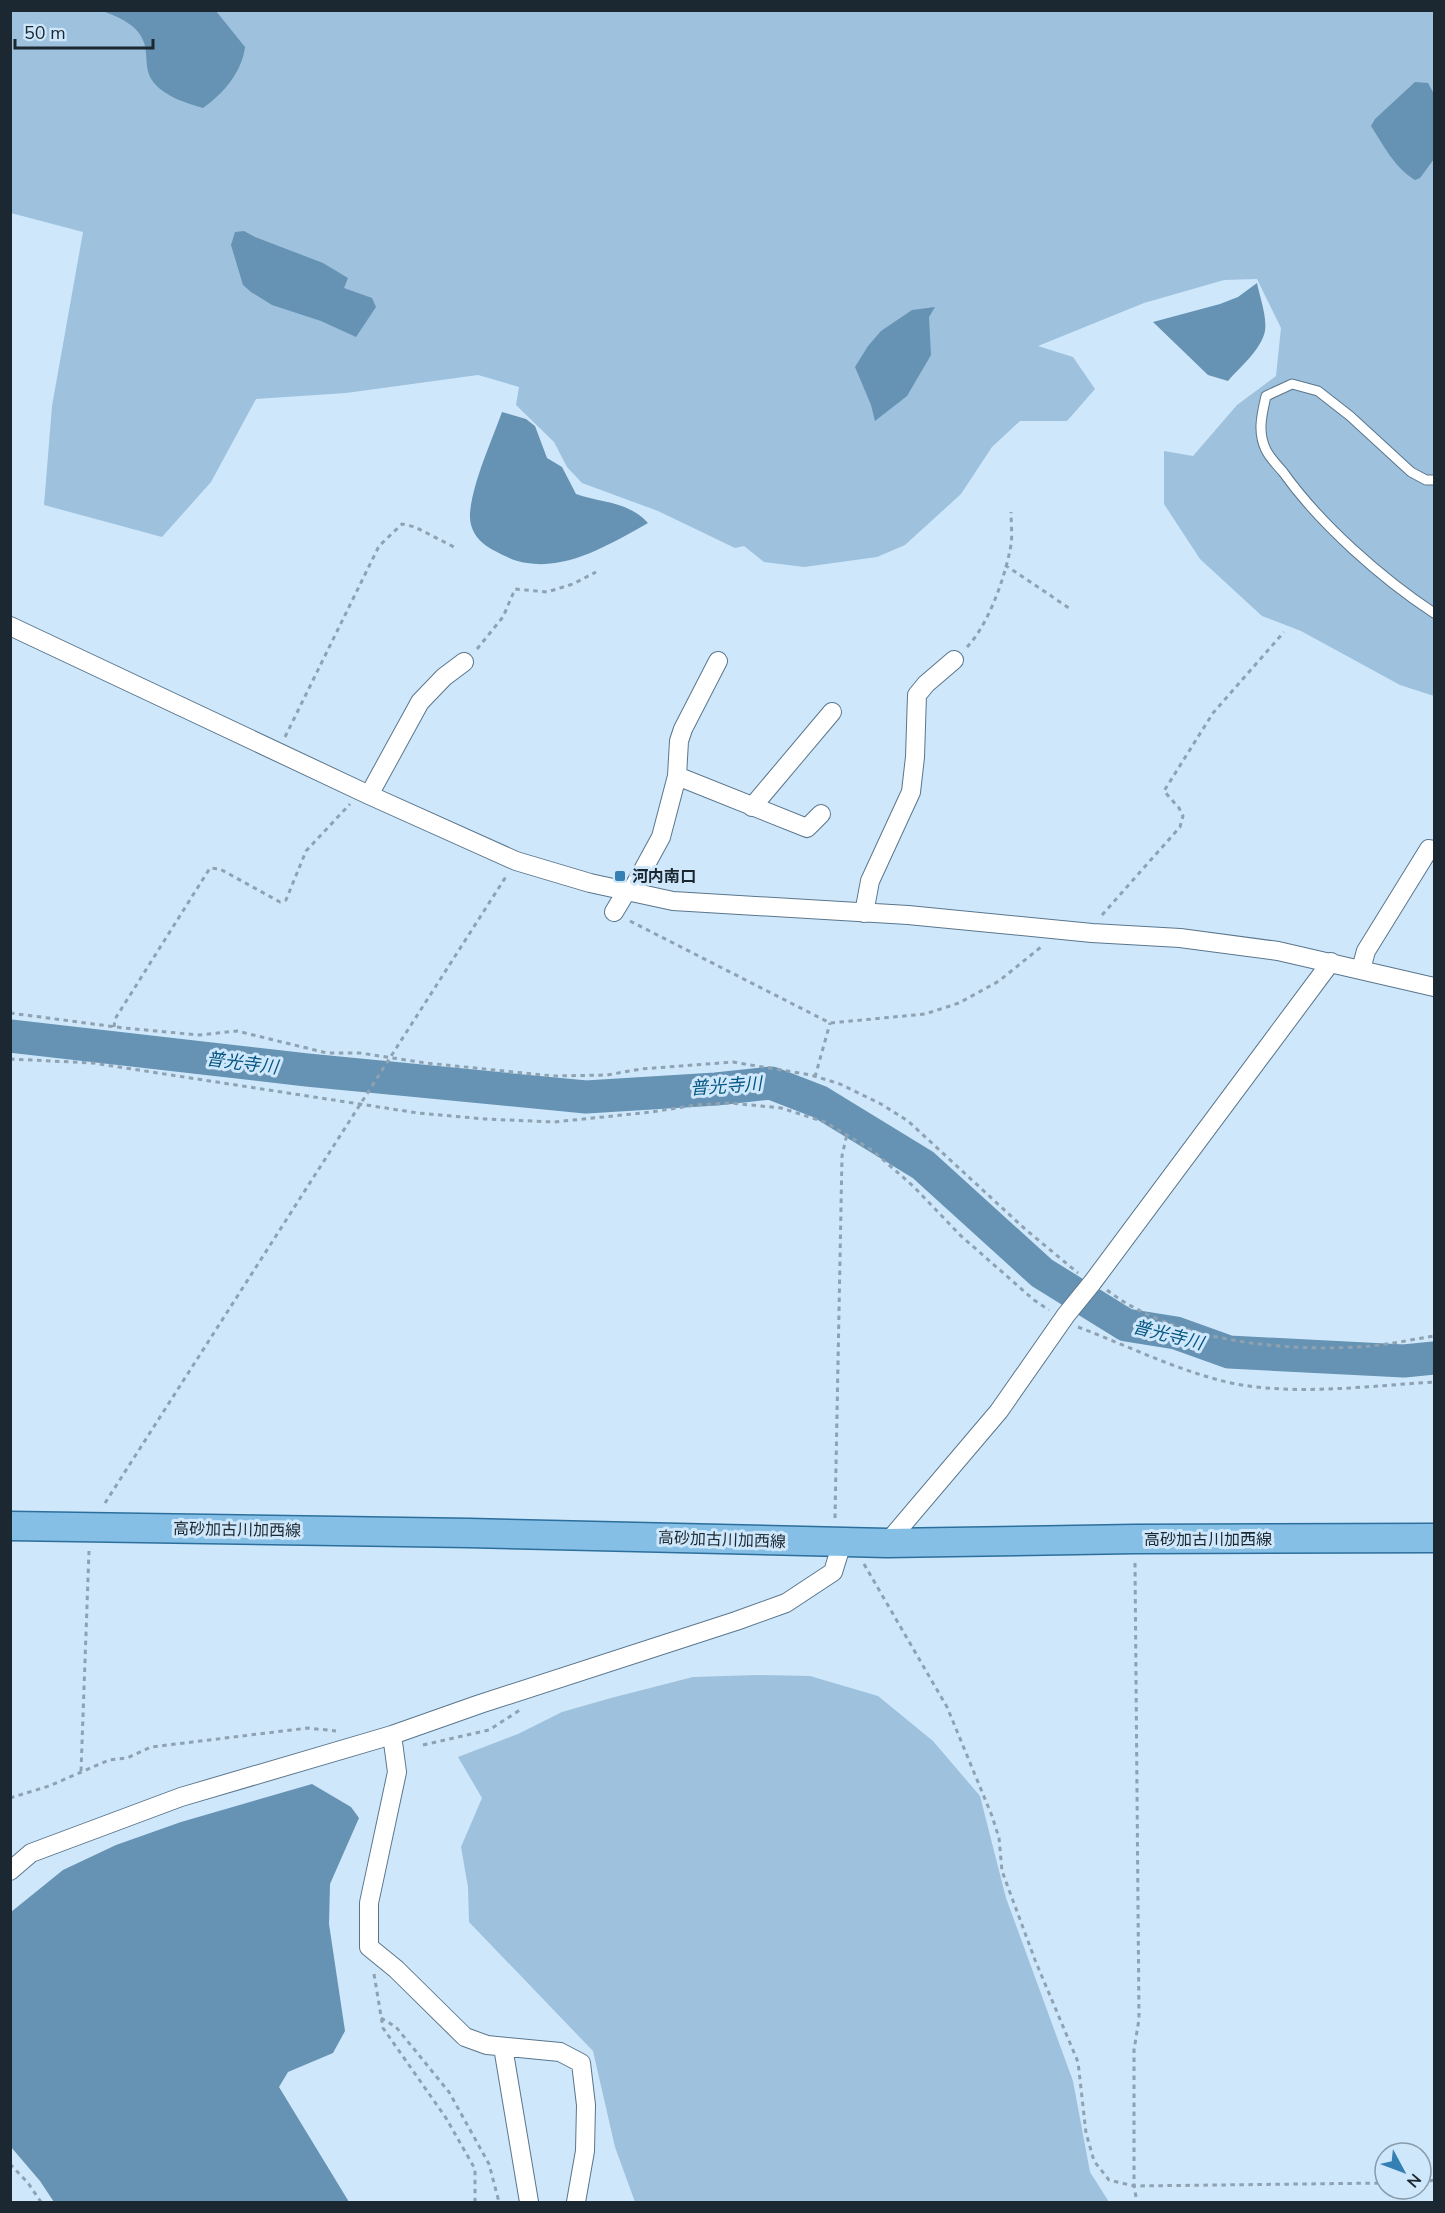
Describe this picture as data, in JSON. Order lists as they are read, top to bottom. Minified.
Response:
{"streets":{"main road":["高砂加古川加西線"]},"water":["普光寺川"],"places":{"transit":["河内南口"]},"scale_bar":"50 m","north":"bottom right"}
